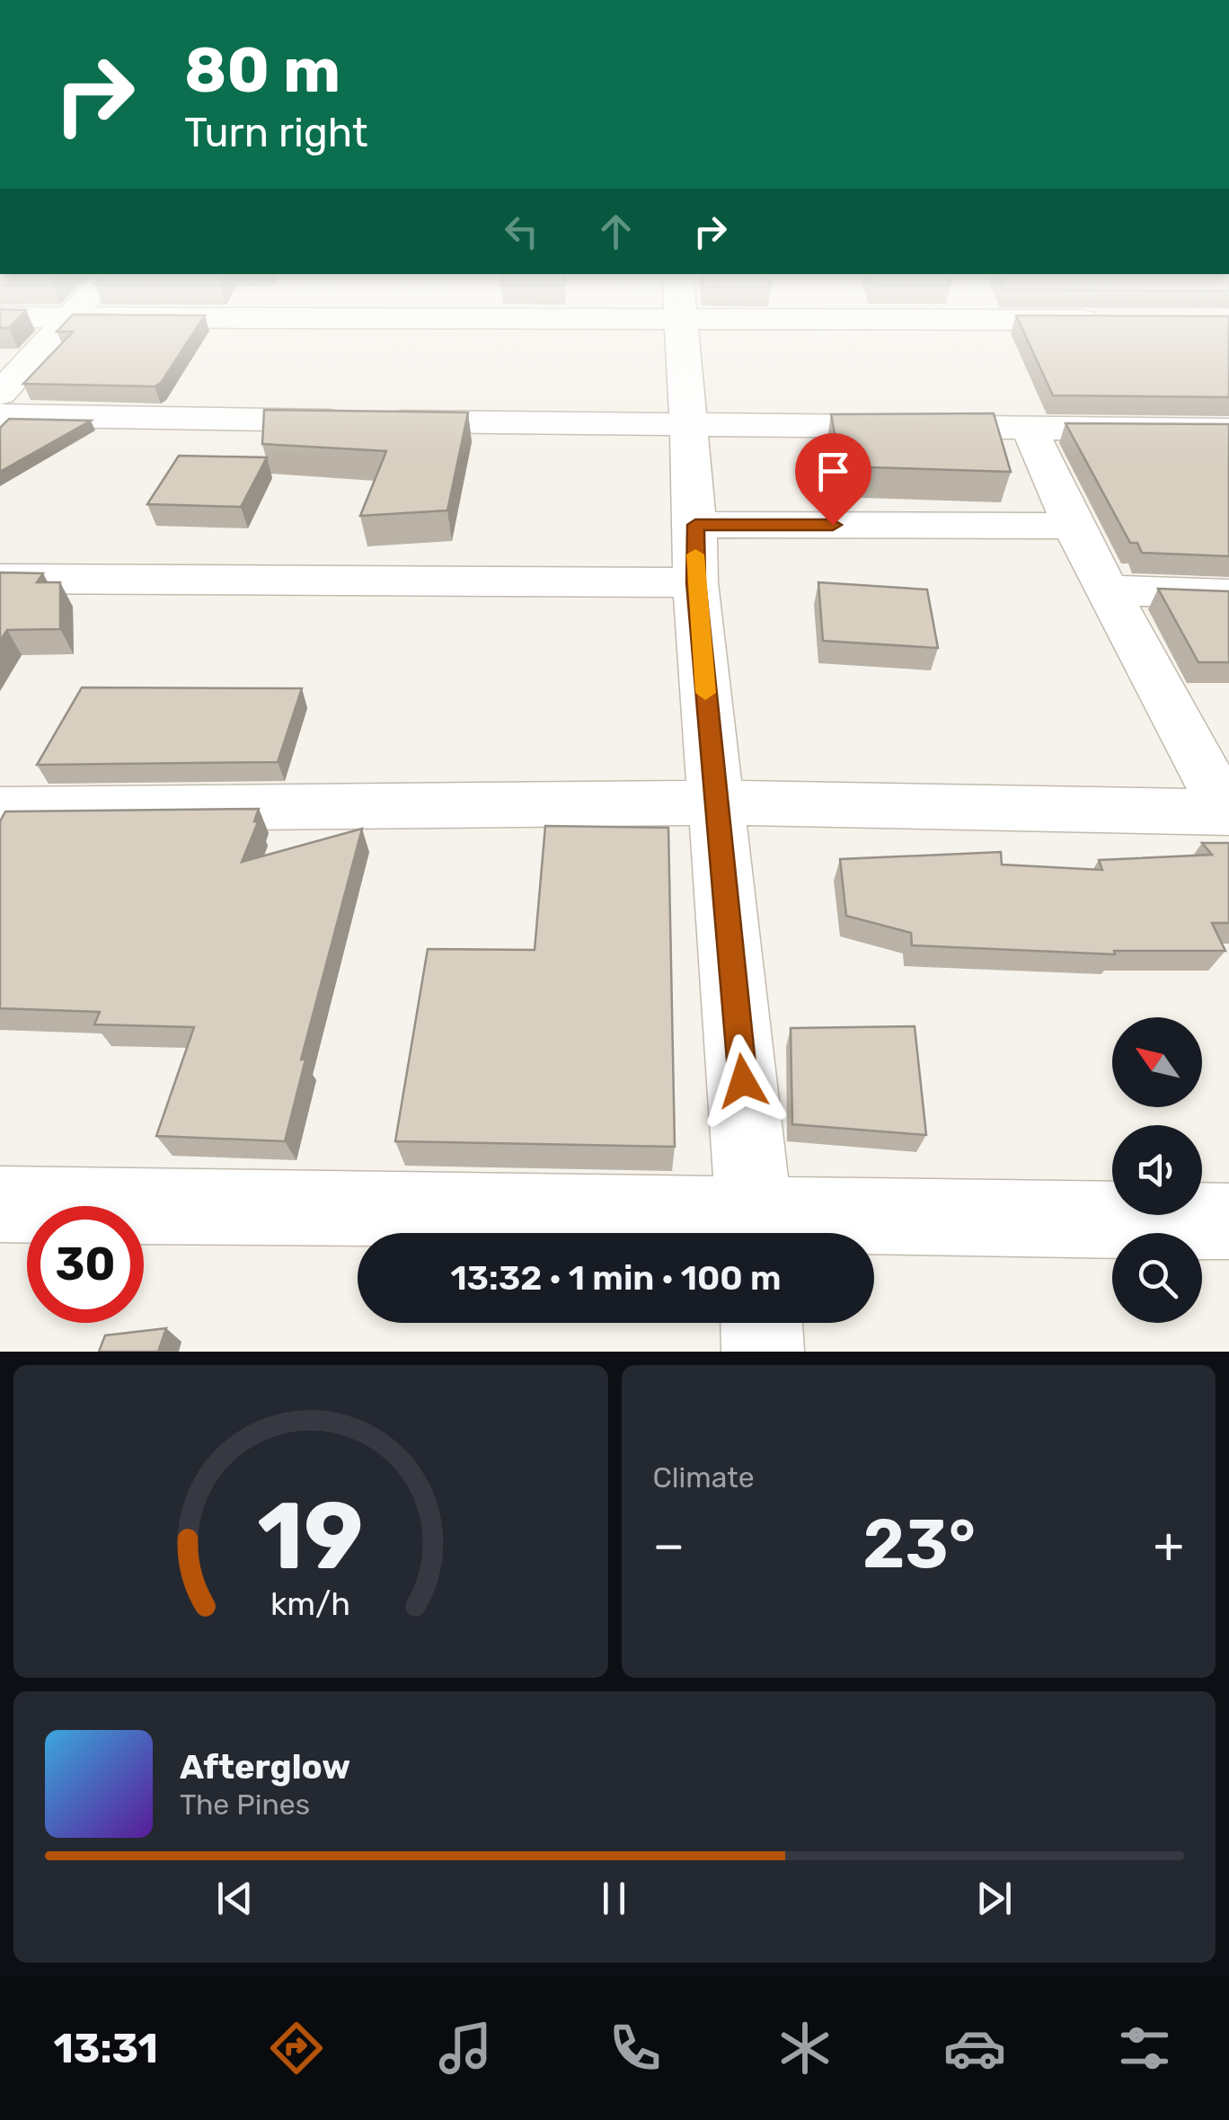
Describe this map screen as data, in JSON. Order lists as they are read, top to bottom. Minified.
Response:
{"north":"top left","page":{"turn":["80 m","Turn right"],"limit":"30","trip":"13:32 · 1 min · 100 m","tile":"Climate","heat":["−","23°","+"],"song":["Afterglow","The Pines"],"tabs":"13:31","gauge":["19","km/h"]}}
